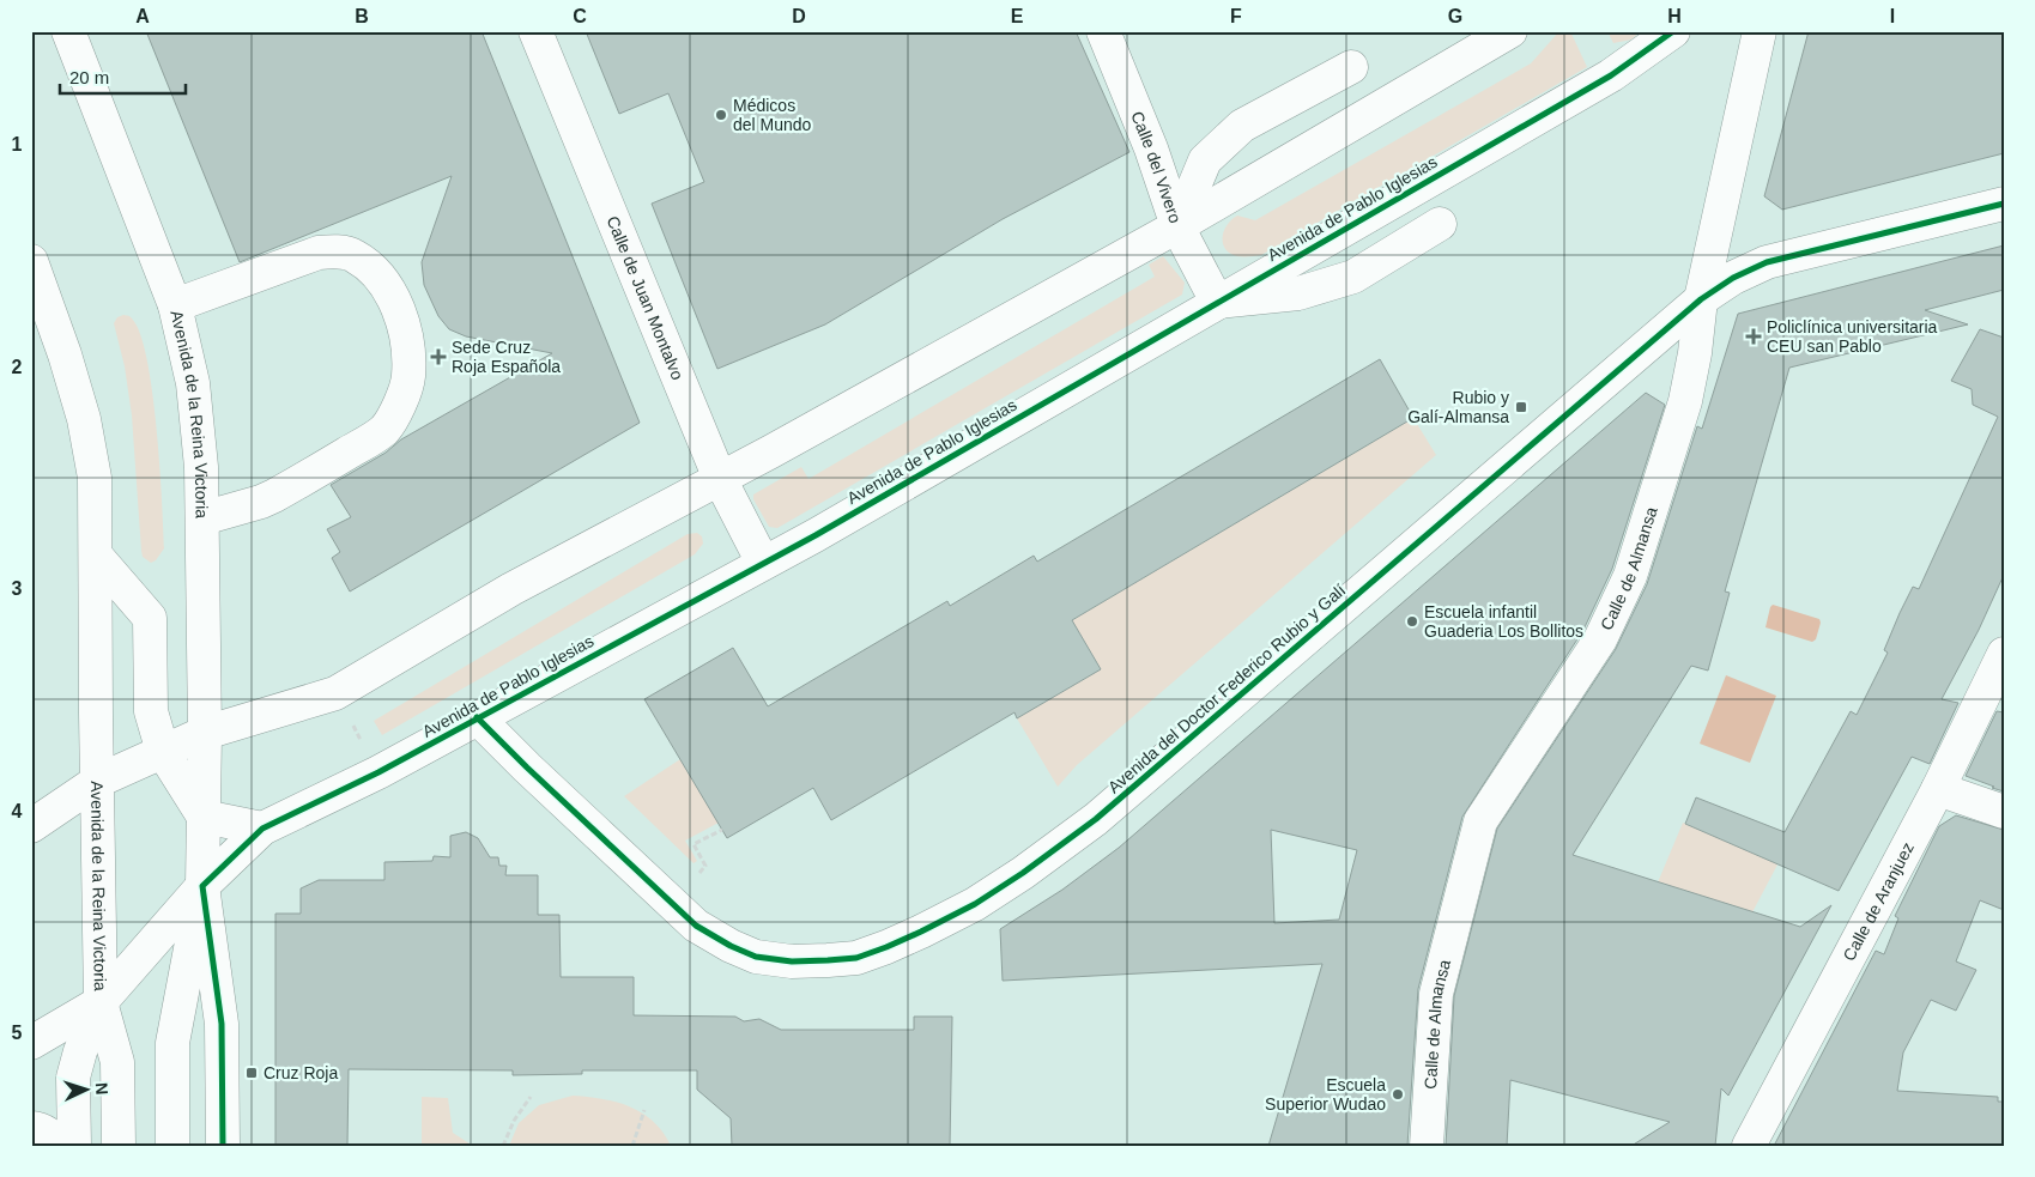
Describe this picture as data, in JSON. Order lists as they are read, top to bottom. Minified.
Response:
{"streets":{"street":["Calle del Vivero","Avenida de Pablo Iglesias","Calle de Juan Montalvo","Avenida de la Reina Victoria","Calle de Almansa","Avenida del Doctor Federico Rubio y Galí","Calle de Aranjuez"]},"crossings":[["Calle del Vivero","Avenida de Pablo Iglesias"],["Avenida de Pablo Iglesias","Calle de Juan Montalvo"],["Avenida de Pablo Iglesias","Avenida de la Reina Victoria"],["Avenida de Pablo Iglesias","Avenida del Doctor Federico Rubio y Galí"],["Calle de Almansa","Avenida del Doctor Federico Rubio y Galí"]],"places":{"other":["Médicos del Mundo","Escuela infantil Guaderia Los Bollitos","Escuela Superior Wudao"],"health":["Policlínica universitaria CEU san Pablo","Sede Cruz Roja Española"],"transit":["Rubio y Galí-Almansa","Cruz Roja"]},"scale_bar":"20 m","north":"right","grid":{"columns":["A","B","C","D","E","F","G","H","I"],"rows":["1","2","3","4","5"]}}
